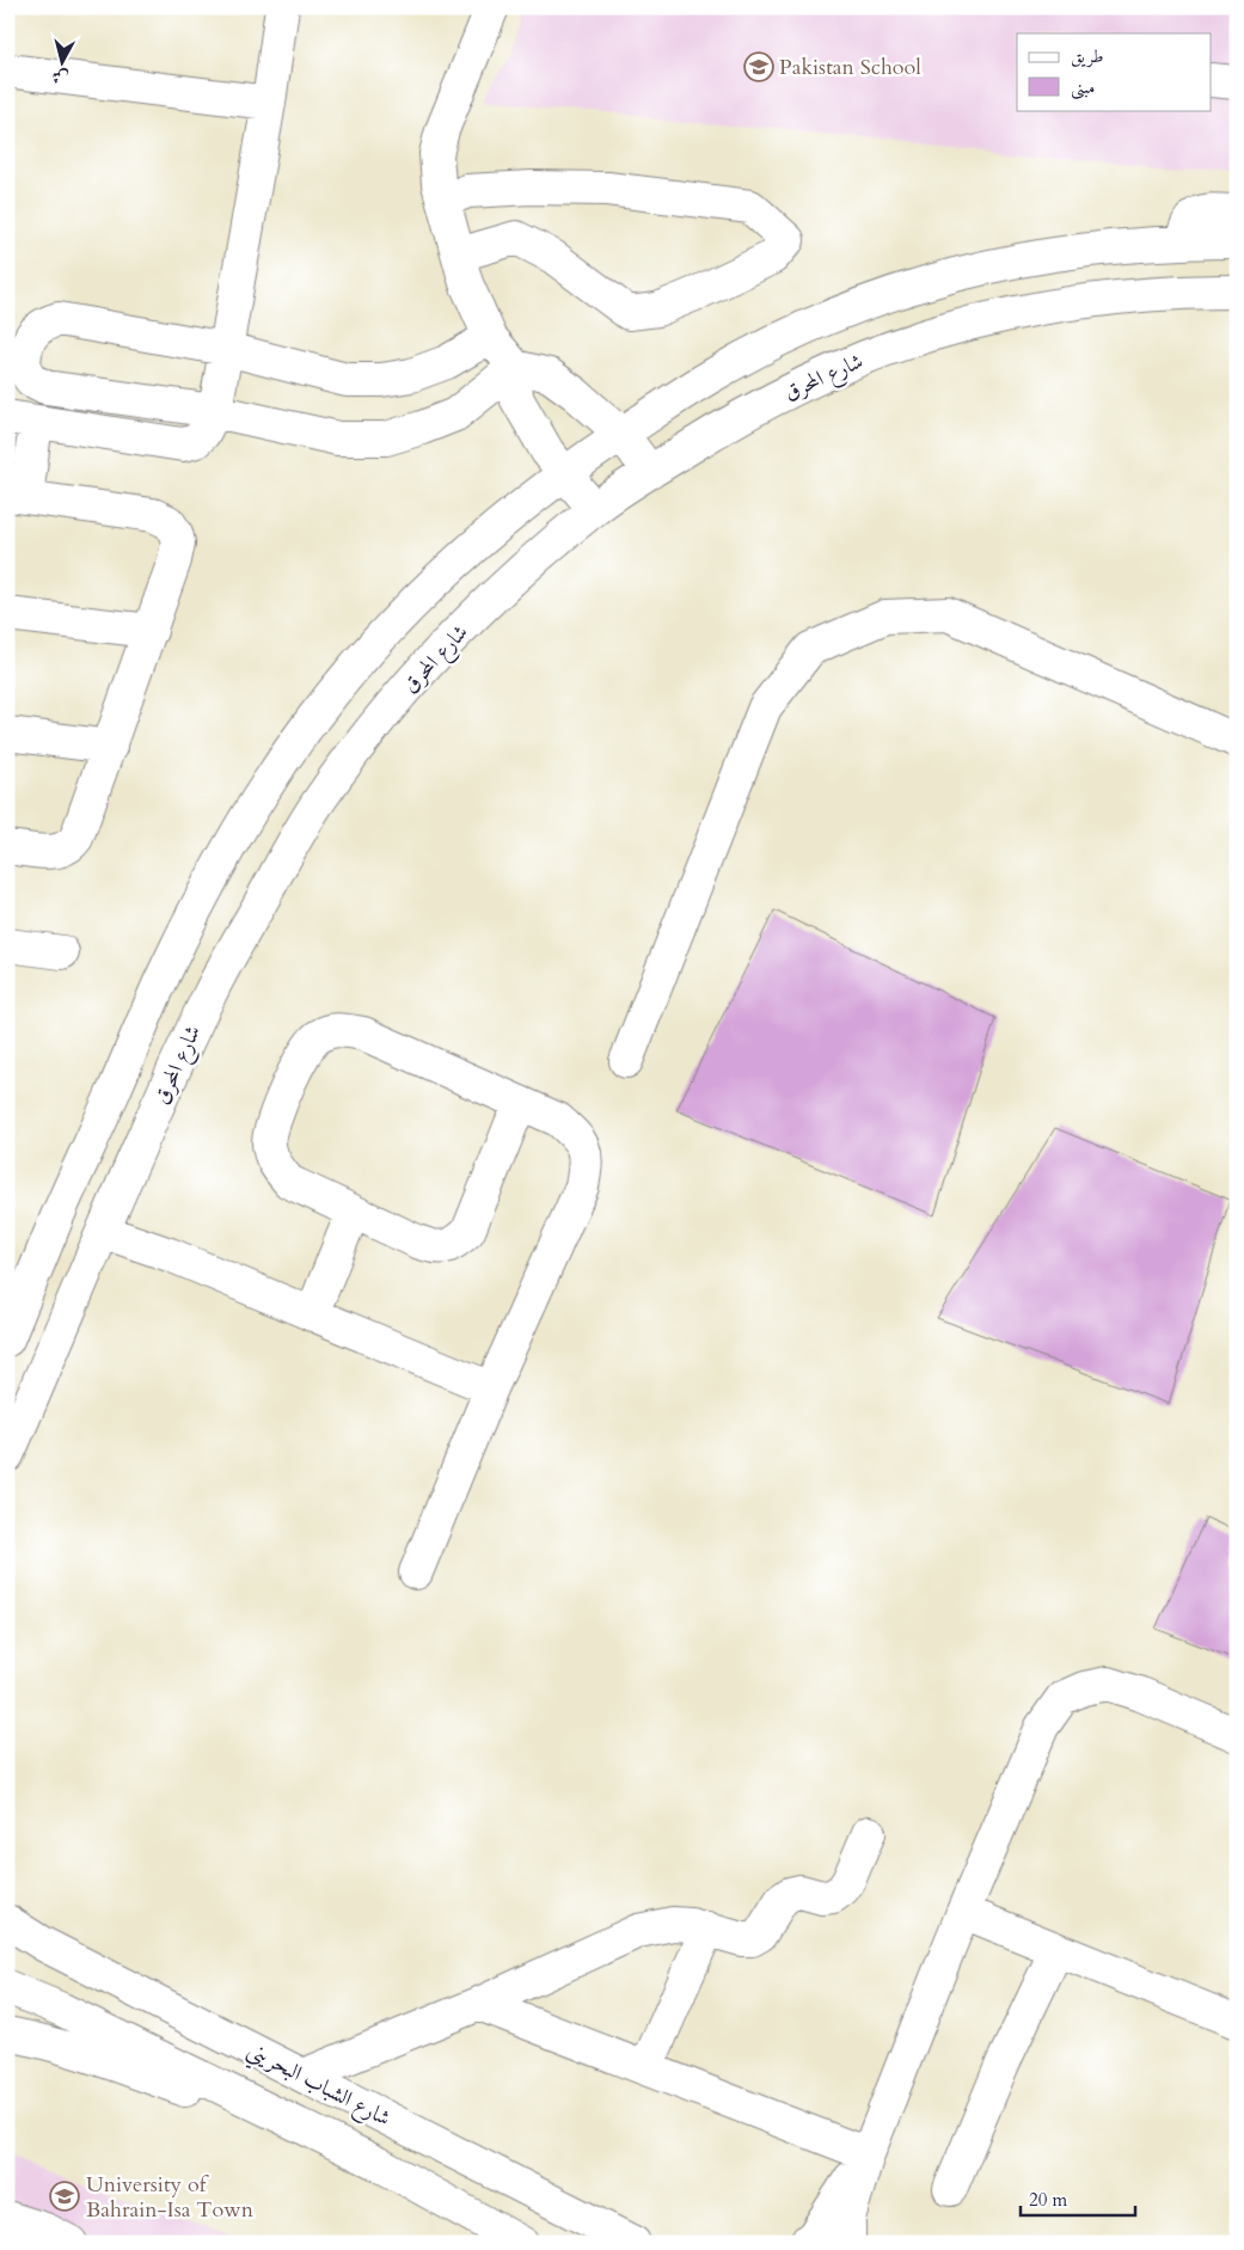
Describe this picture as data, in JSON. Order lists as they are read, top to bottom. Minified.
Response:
{"streets":{"street":["شارع المحرق","شارع الشباب البحريني"]},"places":{"school or university":["Pakistan School","University of Bahrain-Isa Town"]},"legend":["طريق","مبنى"],"scale_bar":"20 m","north":"bottom"}
